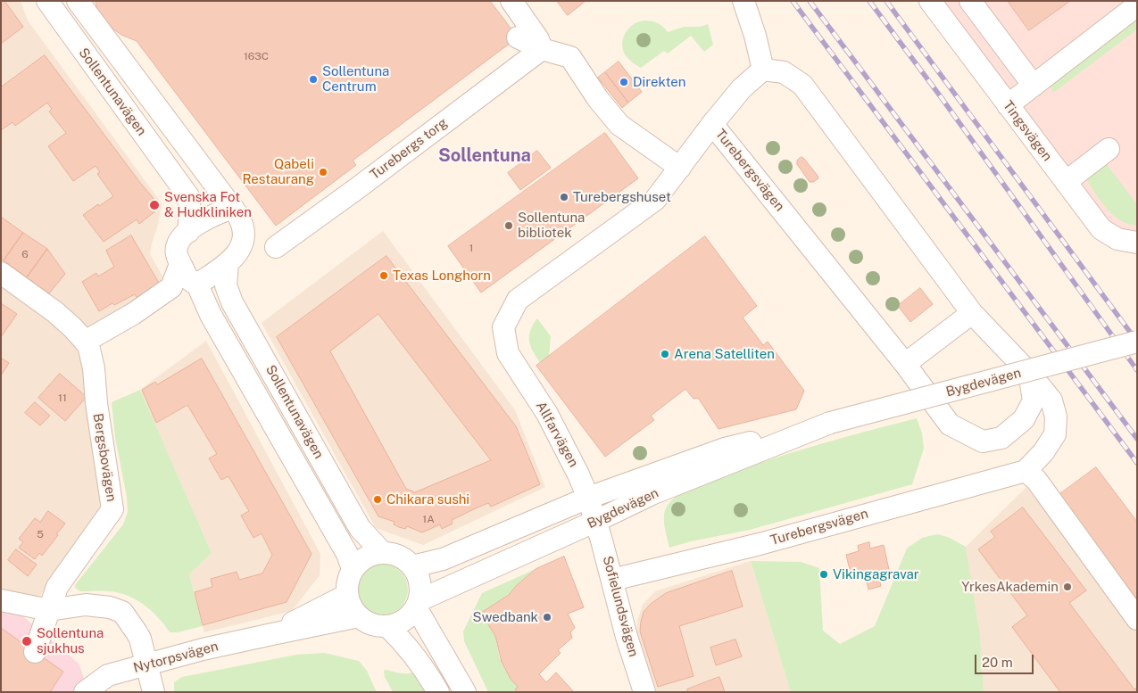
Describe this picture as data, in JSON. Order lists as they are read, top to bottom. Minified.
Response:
{"streets":{"street":["Sollentunavägen","Tingsvägen","Turebergs torg","Turebergsvägen","Bygdevägen","Allfarvägen","Bergsbovägen","Sofielundsvägen","Nytorpsvägen"]},"crossings":[["Sollentunavägen","Bygdevägen"],["Sollentunavägen","Nytorpsvägen"],["Turebergsvägen","Sofielundsvägen"],["Bygdevägen","Allfarvägen"],["Bygdevägen","Sofielundsvägen"],["Bygdevägen","Nytorpsvägen"],["Allfarvägen","Sofielundsvägen"]],"districts":["Sollentuna"],"places":["Sollentuna Centrum","Direkten","Qabeli Restaurang","Turebergshuset","Svenska Fot & Hudkliniken","Sollentuna bibliotek","Texas Longhorn","Arena Satelliten","Chikara sushi","Vikingagravar","YrkesAkademin","Swedbank","Sollentuna sjukhus"],"house_numbers":["163C","1","6","11","1A","5"],"scale_bar":"20 m"}
